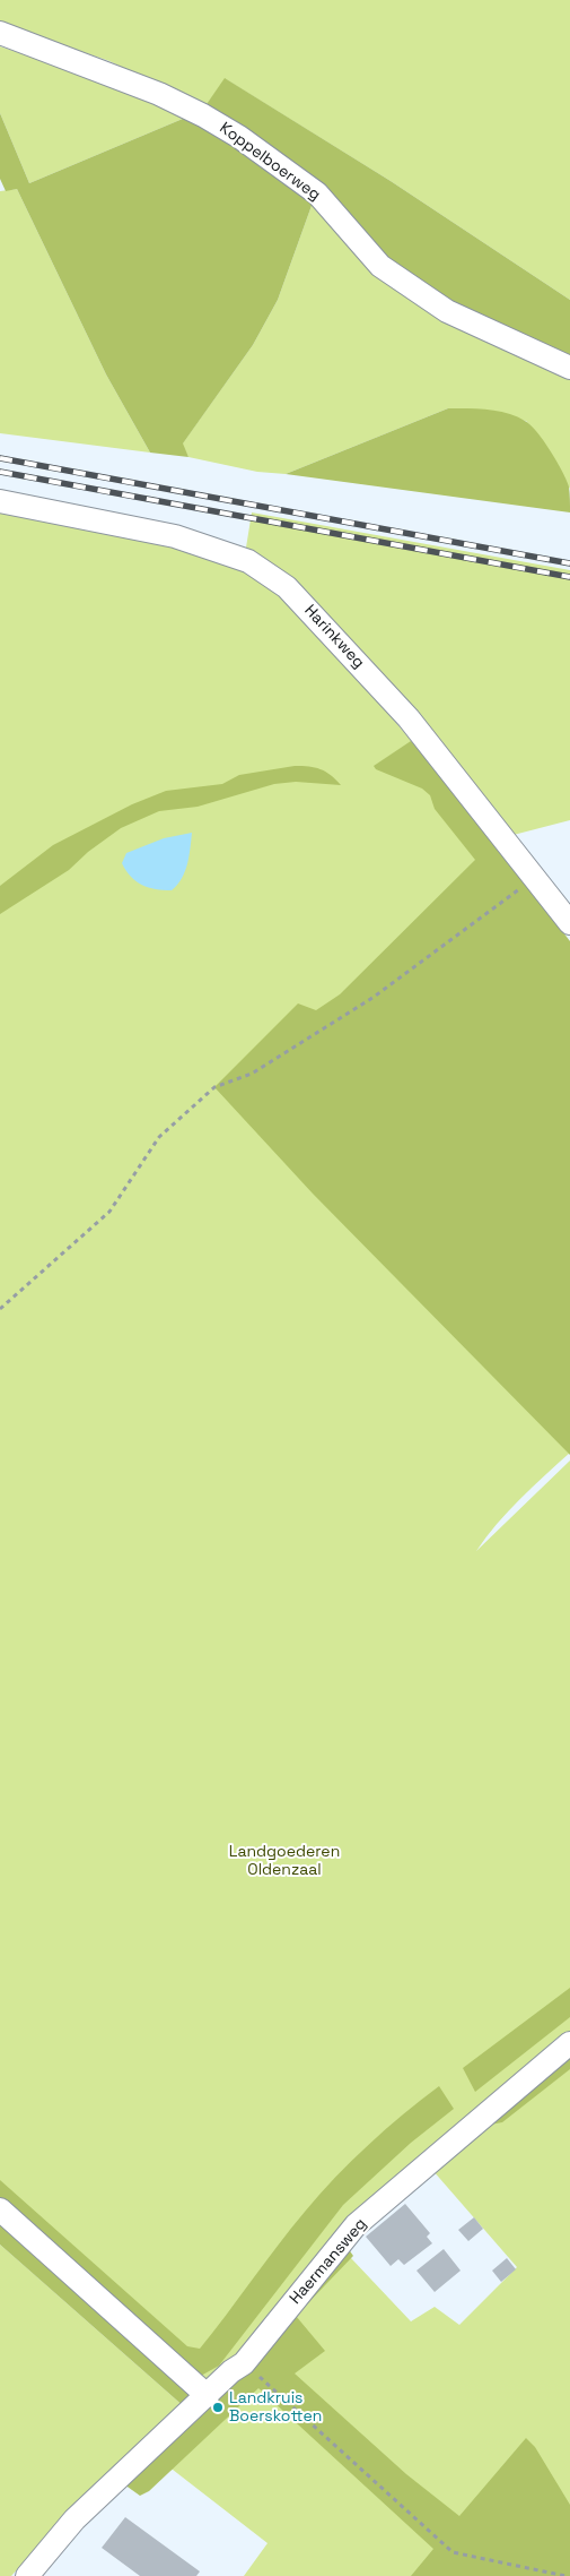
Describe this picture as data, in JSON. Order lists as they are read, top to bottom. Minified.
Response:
{"streets":{"street":["Koppelboerweg","Harinkweg","Haermansweg"]},"parks":["Landgoederen Oldenzaal"],"places":["Landkruis Boerskotten"]}
